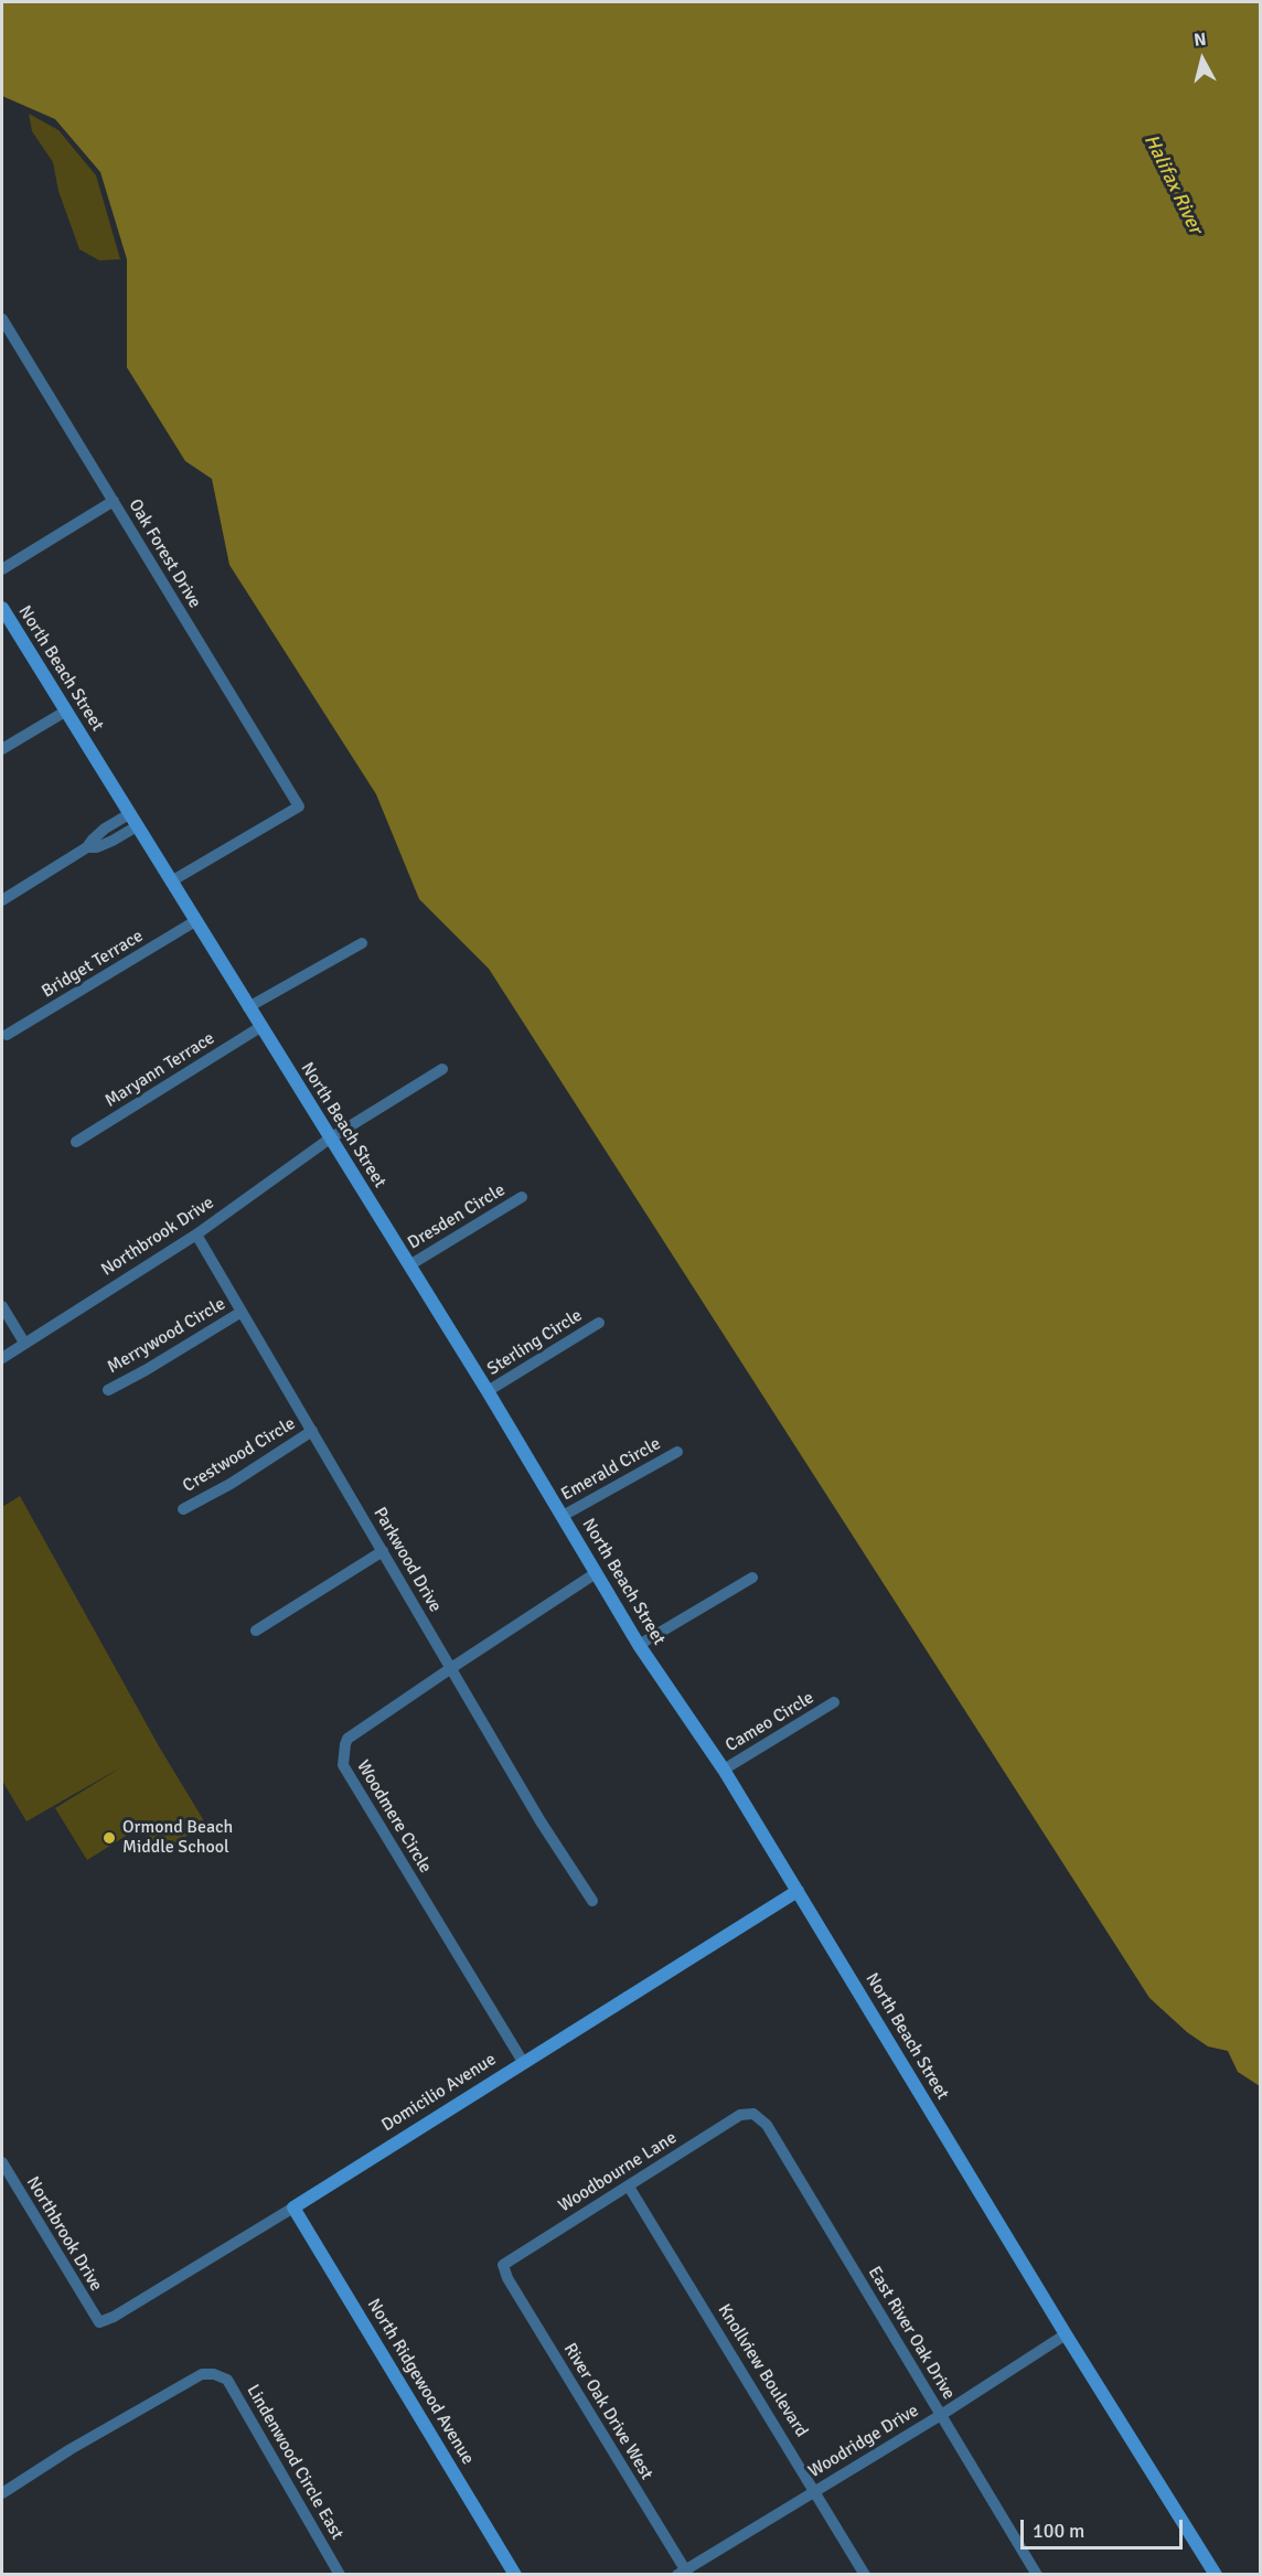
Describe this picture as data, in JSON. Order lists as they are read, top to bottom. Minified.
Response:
{"streets":{"street":["Oak Forest Drive","North Beach Street","Bridget Terrace","Maryann Terrace","Dresden Circle","Northbrook Drive","Merrywood Circle","Sterling Circle","Crestwood Circle","Emerald Circle","Parkwood Drive","Cameo Circle","Woodmere Circle","Domicilio Avenue","Woodbourne Lane","East River Oak Drive","Knollview Boulevard","North Ridgewood Avenue","River Oak Drive West","Woodridge Drive","Lindenwood Circle East"]},"crossings":[["Oak Forest Drive","North Beach Street"],["North Beach Street","Bridget Terrace"],["North Beach Street","Maryann Terrace"],["North Beach Street","Dresden Circle"],["North Beach Street","Northbrook Drive"],["North Beach Street","Sterling Circle"],["North Beach Street","Emerald Circle"],["North Beach Street","Cameo Circle"],["North Beach Street","Woodmere Circle"],["North Beach Street","Domicilio Avenue"],["North Beach Street","Woodridge Drive"],["Northbrook Drive","Parkwood Drive"],["Northbrook Drive","Domicilio Avenue"],["Merrywood Circle","Parkwood Drive"],["Crestwood Circle","Parkwood Drive"],["Parkwood Drive","Woodmere Circle"],["Woodmere Circle","Domicilio Avenue"],["Domicilio Avenue","North Ridgewood Avenue"],["Woodbourne Lane","East River Oak Drive"],["Woodbourne Lane","Knollview Boulevard"],["Woodbourne Lane","River Oak Drive West"],["East River Oak Drive","Woodridge Drive"],["Knollview Boulevard","Woodridge Drive"],["River Oak Drive West","Woodridge Drive"]],"water":["Halifax River"],"places":["Ormond Beach Middle School"],"scale_bar":"100 m","north":"top"}
